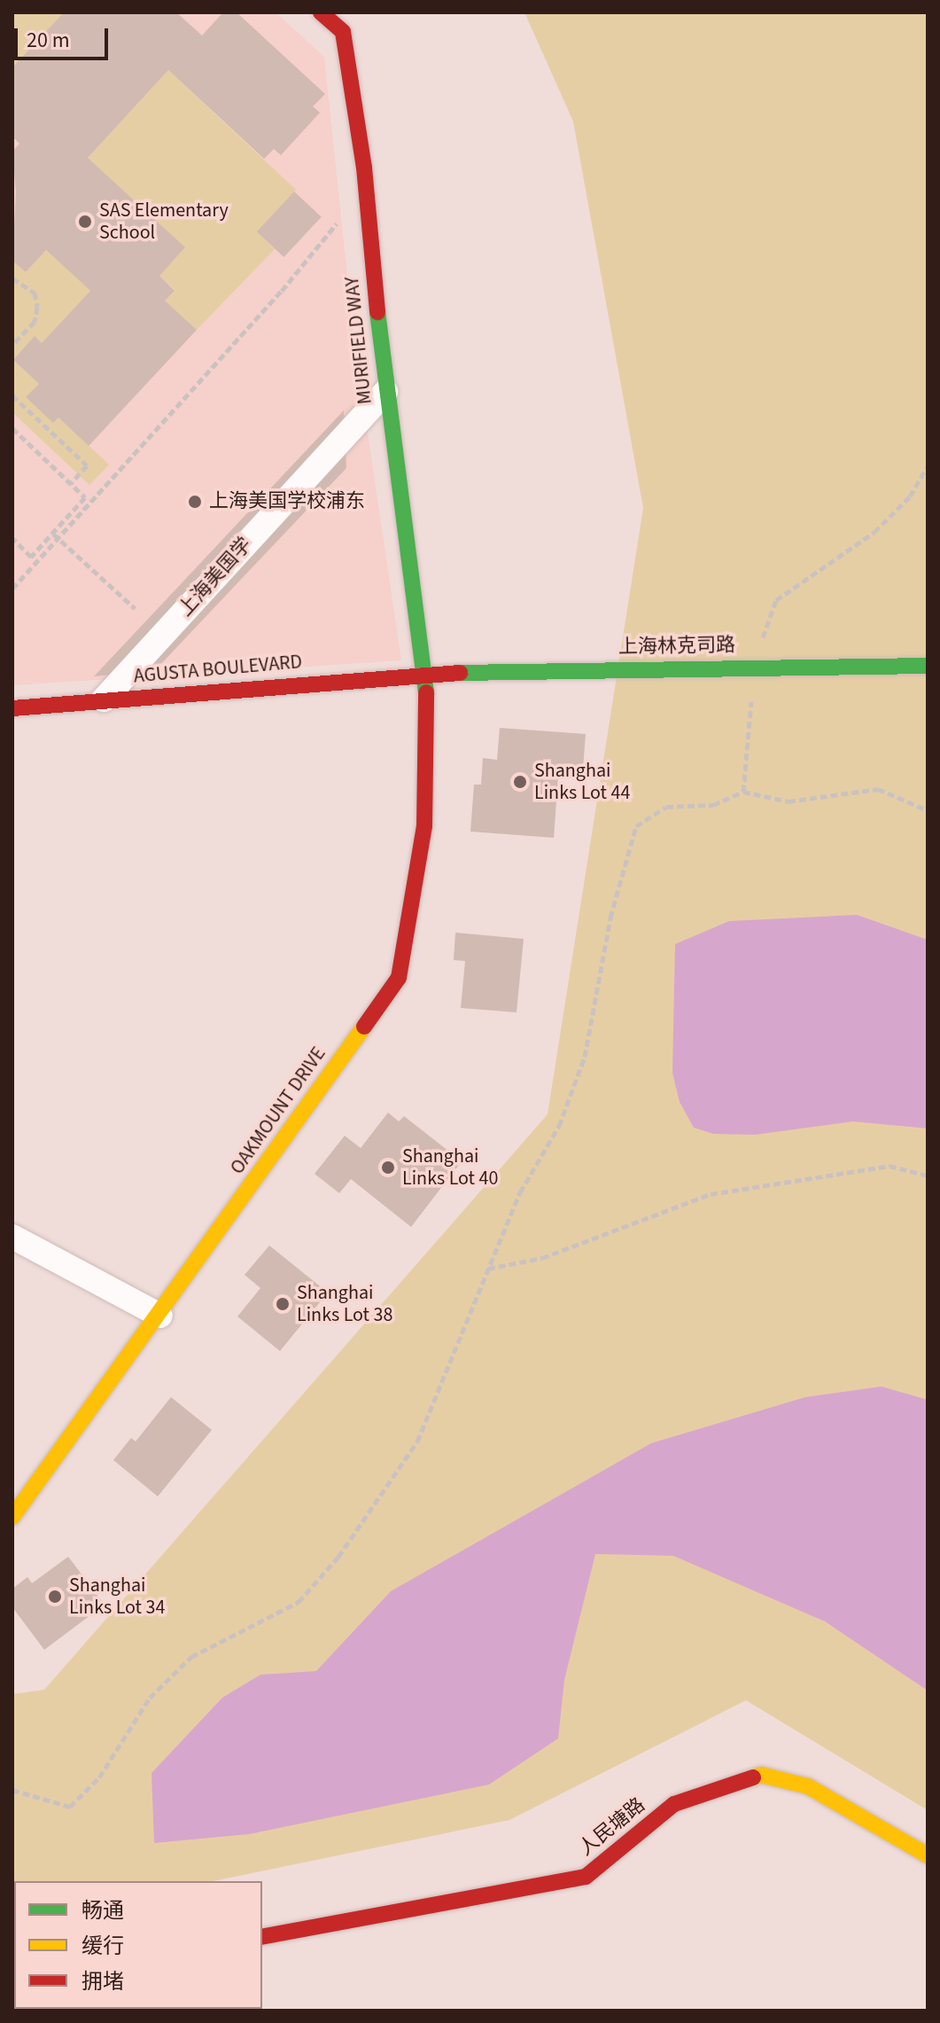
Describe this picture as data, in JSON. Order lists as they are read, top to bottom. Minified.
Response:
{"streets":{"street":["MURIFIELD WAY","上海美国学","上海林克司路","AGUSTA BOULEVARD","OAKMOUNT DRIVE","人民塘路"]},"crossings":[["MURIFIELD WAY","上海美国学"],["MURIFIELD WAY","上海林克司路"],["MURIFIELD WAY","AGUSTA BOULEVARD"],["MURIFIELD WAY","OAKMOUNT DRIVE"],["上海美国学","AGUSTA BOULEVARD"],["上海林克司路","AGUSTA BOULEVARD"],["上海林克司路","OAKMOUNT DRIVE"],["AGUSTA BOULEVARD","OAKMOUNT DRIVE"]],"places":["SAS Elementary School","上海美国学校浦东","Shanghai Links Lot 44","Shanghai Links Lot 40","Shanghai Links Lot 38","Shanghai Links Lot 34"],"legend":["畅通","缓行","拥堵"],"scale_bar":"20 m"}
